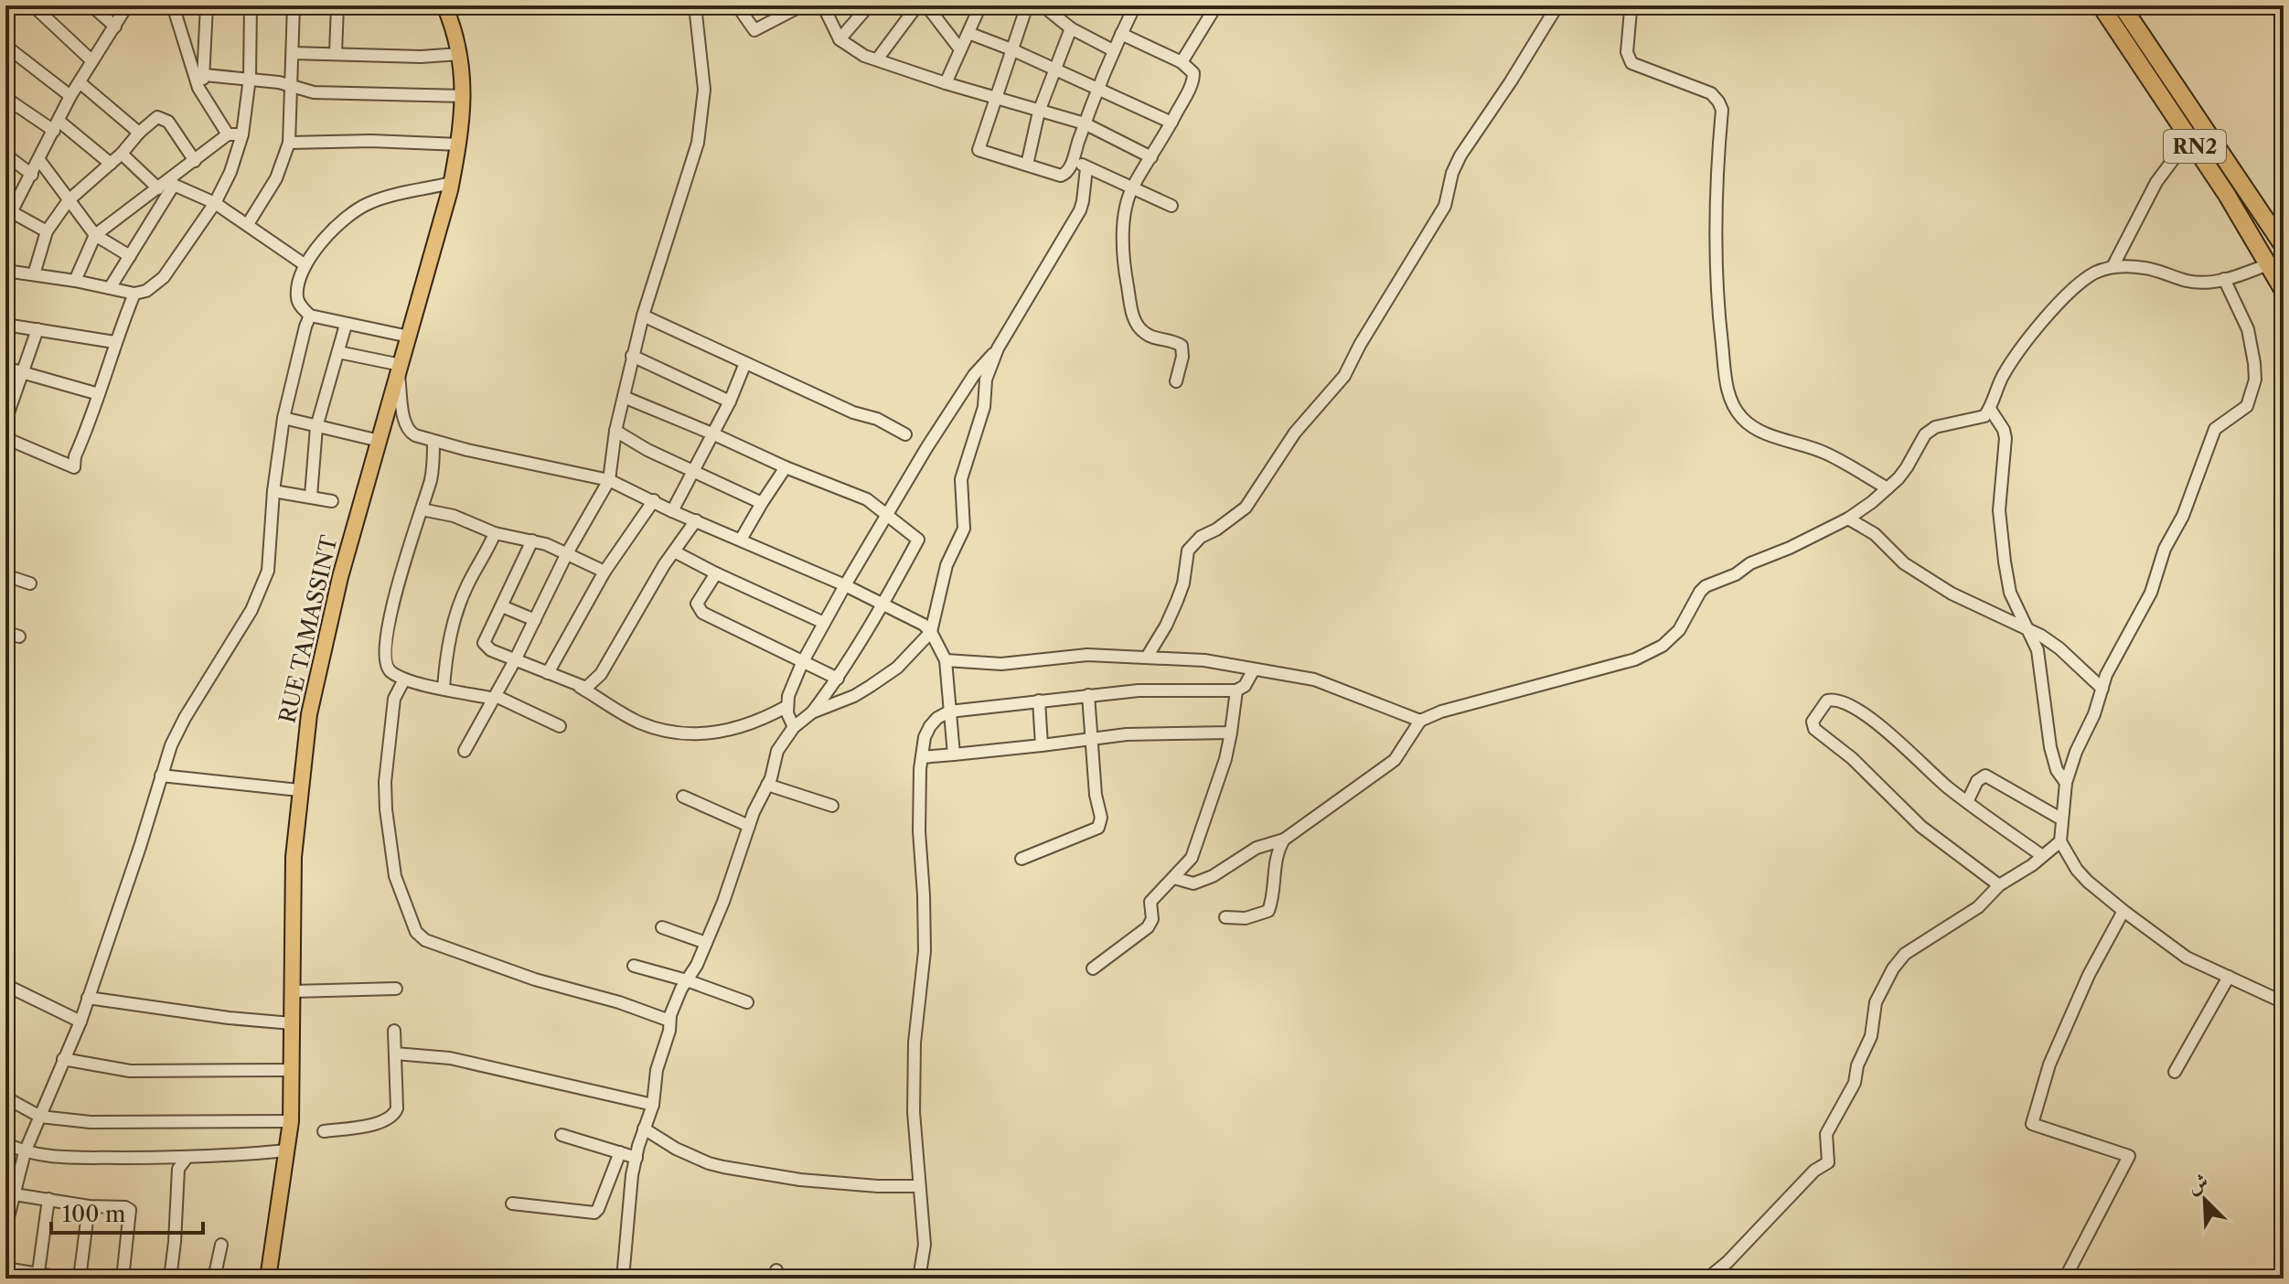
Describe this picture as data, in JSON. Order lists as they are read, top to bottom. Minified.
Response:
{"streets":{"highway":["RN2"],"main road":["RUE TAMASSINT"]},"scale_bar":"100 m","north":"top left"}
